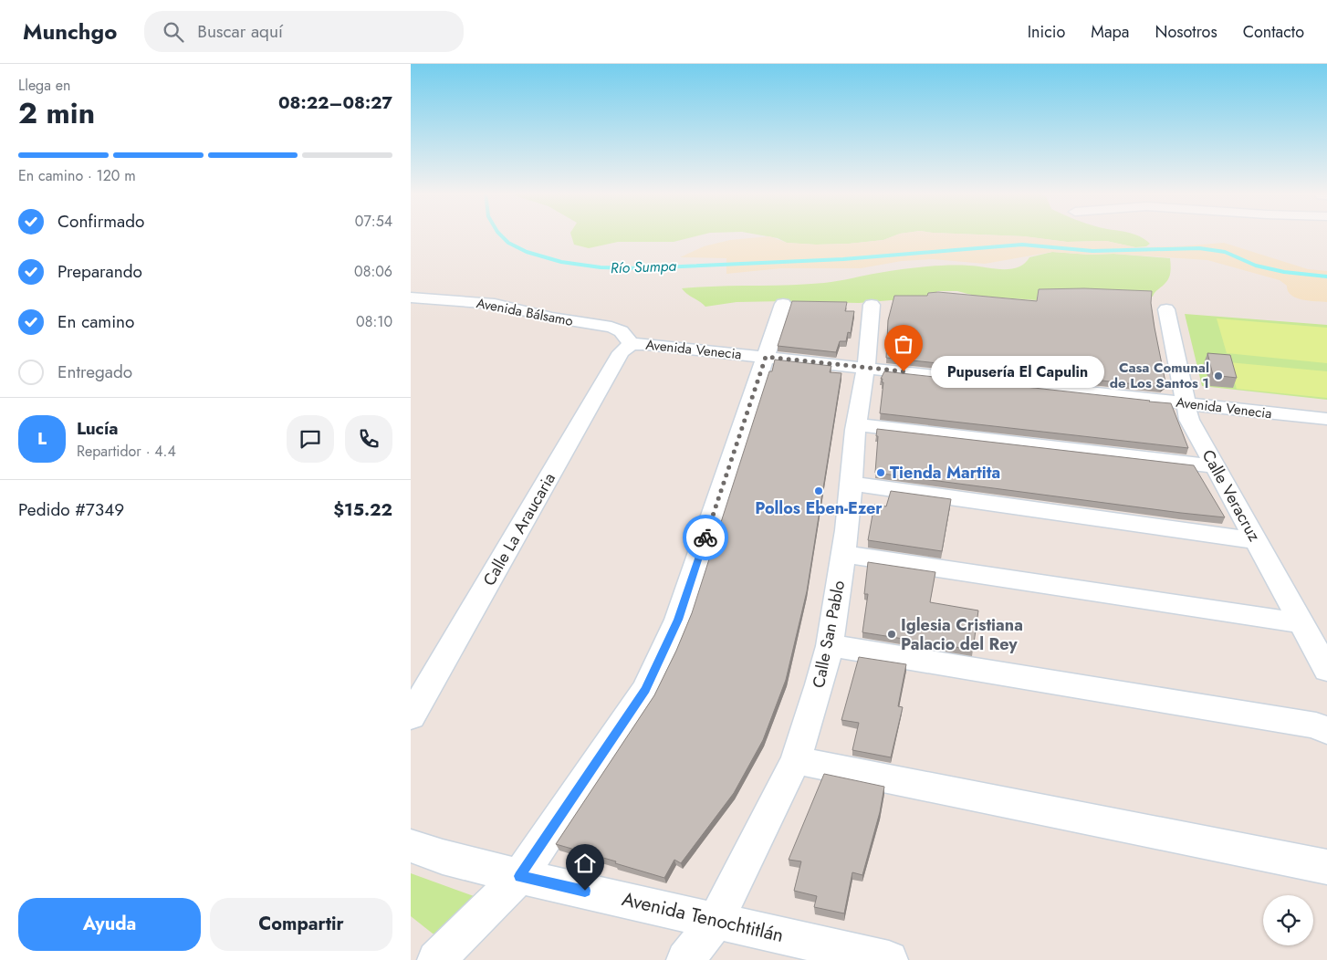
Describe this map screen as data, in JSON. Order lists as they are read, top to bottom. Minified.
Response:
{"streets":{"street":["Avenida Bálsamo","Avenida Venecia","Calle Veracruz","Calle La Araucaria","Calle San Pablo","Avenida Tenochtitlán"]},"crossings":[["Avenida Bálsamo","Avenida Venecia"],["Avenida Venecia","Calle Veracruz"],["Avenida Venecia","Calle La Araucaria"],["Avenida Venecia","Calle San Pablo"],["Calle San Pablo","Avenida Tenochtitlán"]],"water":["Río Sumpa"],"places":["Pupusería El Capulin","Casa Comunal de Los Santos 1","Tienda Martita","Pollos Eben-Ezer","Iglesia Cristiana Palacio del Rey"],"page":{"header":"Munchgo","search":"Buscar aquí","nav":["Inicio","Mapa","Nosotros","Contacto"],"heading":["2 min","Llega en","08:22–08:27"],"panel":["Lucía","Repartidor · 4.4","Pedido #7349","$15.22"],"bar":"En camino · 120 m","list":[["Confirmado","07:54"],["Preparando","08:06"],["En camino","08:10"],"Entregado"],"bubble":"Pupusería El Capulin","round":"L","buttons":["Ayuda","Compartir"]}}
